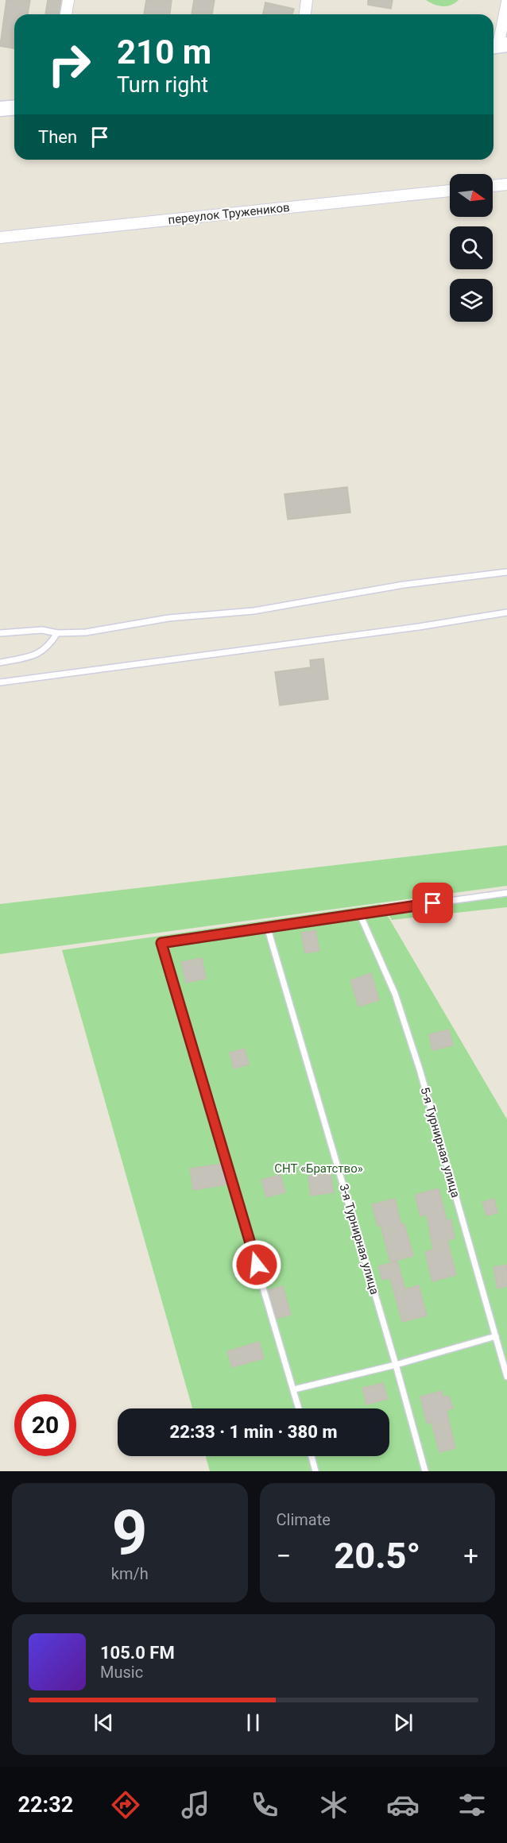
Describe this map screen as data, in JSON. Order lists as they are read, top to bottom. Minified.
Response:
{"streets":{"street":["переулок Тружеников"],"lane":["5-я Турнирная улица","3-я Турнирная улица"]},"parks":["СНТ «Братство»"],"north":"right","page":{"turn":["210 m","Turn right"],"then":"Then","limit":"20","trip":"22:33 · 1 min · 380 m","tile":[["9","km/h"],"Climate"],"heat":["−","20.5°","+"],"song":["105.0 FM","Music"],"tabs":"22:32"}}
